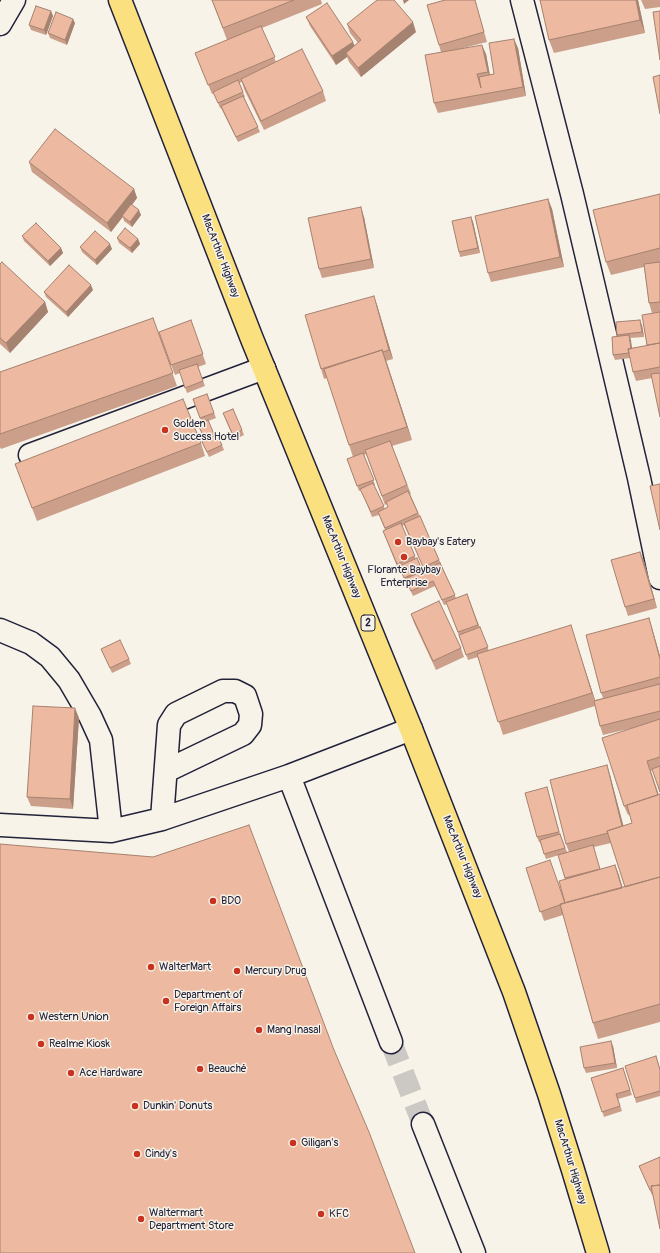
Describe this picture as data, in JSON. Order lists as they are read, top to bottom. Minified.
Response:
{"streets":{"highway":["MacArthur Highway","2"]},"places":["Golden Success Hotel","Baybay's Eatery","Florante Baybay Enterprise","BDO","WalterMart","Mercury Drug","Department of Foreign Affairs","Western Union","Mang Inasal","Realme Kiosk","Beauché","Ace Hardware","Dunkin' Donuts","Giligan's","Cindy's","KFC","Waltermart Department Store"]}
